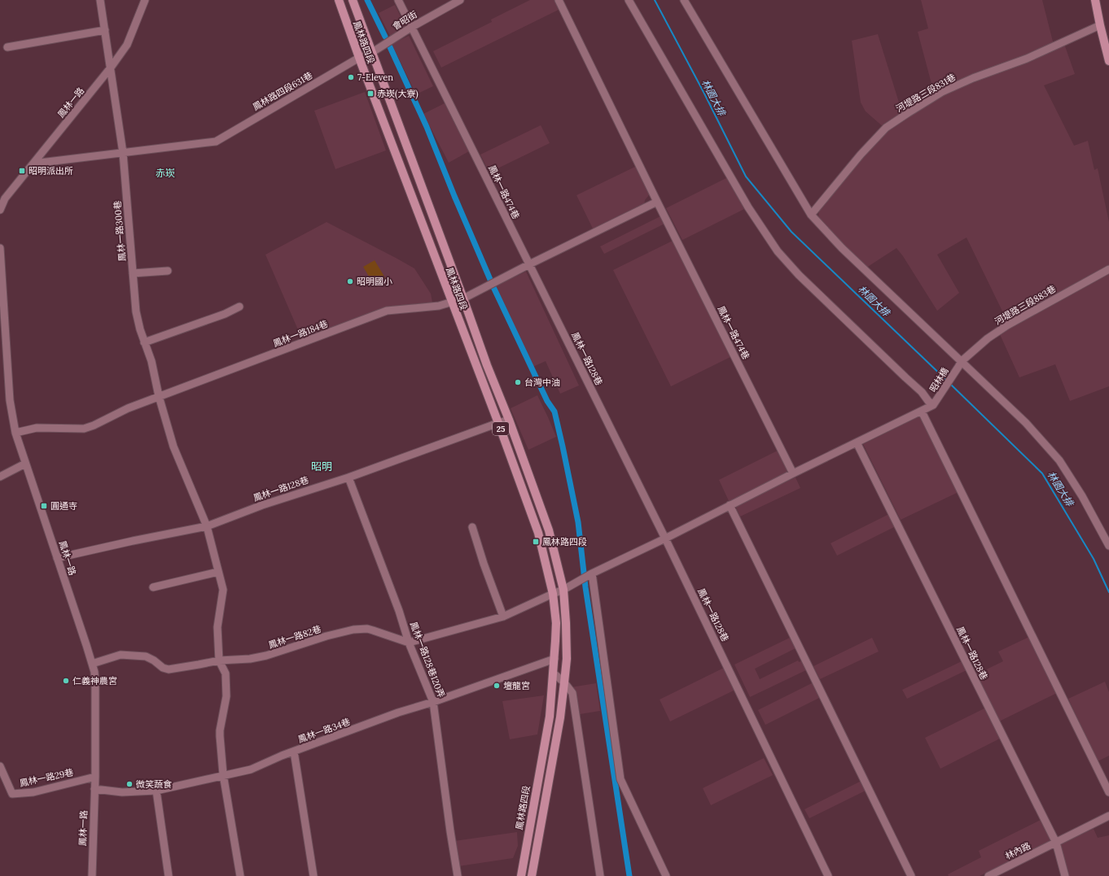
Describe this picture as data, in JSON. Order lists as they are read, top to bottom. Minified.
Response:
{"streets":{"main road":["鳳林路四段","25"],"street":["會昭街","鳳林路四段631巷","河堤路三段831巷","鳳林一路","鳳林一路474巷","鳳林一路300巷","河堤路三段883巷","鳳林一路184巷","鳳林一路128巷","昭林橋","鳳林一路82巷","鳳林一路128巷120弄","鳳林一路34巷","鳳林一路29巷","林內路"]},"crossings":[["會昭街","鳳林路四段"],["會昭街","鳳林路四段631巷"],["會昭街","鳳林一路474巷"],["鳳林路四段","鳳林路四段631巷"],["鳳林路四段","鳳林一路184巷"],["鳳林路四段","鳳林一路128巷"],["鳳林路四段","鳳林一路34巷"],["鳳林路四段631巷","鳳林一路300巷"],["鳳林一路","鳳林一路300巷"],["鳳林一路","鳳林一路184巷"],["鳳林一路","鳳林一路128巷"],["鳳林一路","鳳林一路82巷"],["鳳林一路","鳳林一路34巷"],["鳳林一路","鳳林一路29巷"],["鳳林一路474巷","鳳林一路128巷"],["河堤路三段883巷","昭林橋"],["鳳林一路128巷","鳳林一路128巷120弄"],["鳳林一路128巷","林內路"],["鳳林一路82巷","鳳林一路128巷120弄"],["鳳林一路128巷120弄","鳳林一路34巷"]],"districts":["赤崁","昭明"],"water":["林園大排"],"places":{"other":["7-Eleven","昭明國小","台灣中油","仁義神農宮","壇龍宮","微笑蔬食"],"transit":["赤崁(大寮)","昭明派出所","圓通寺","鳳林路四段"]}}
